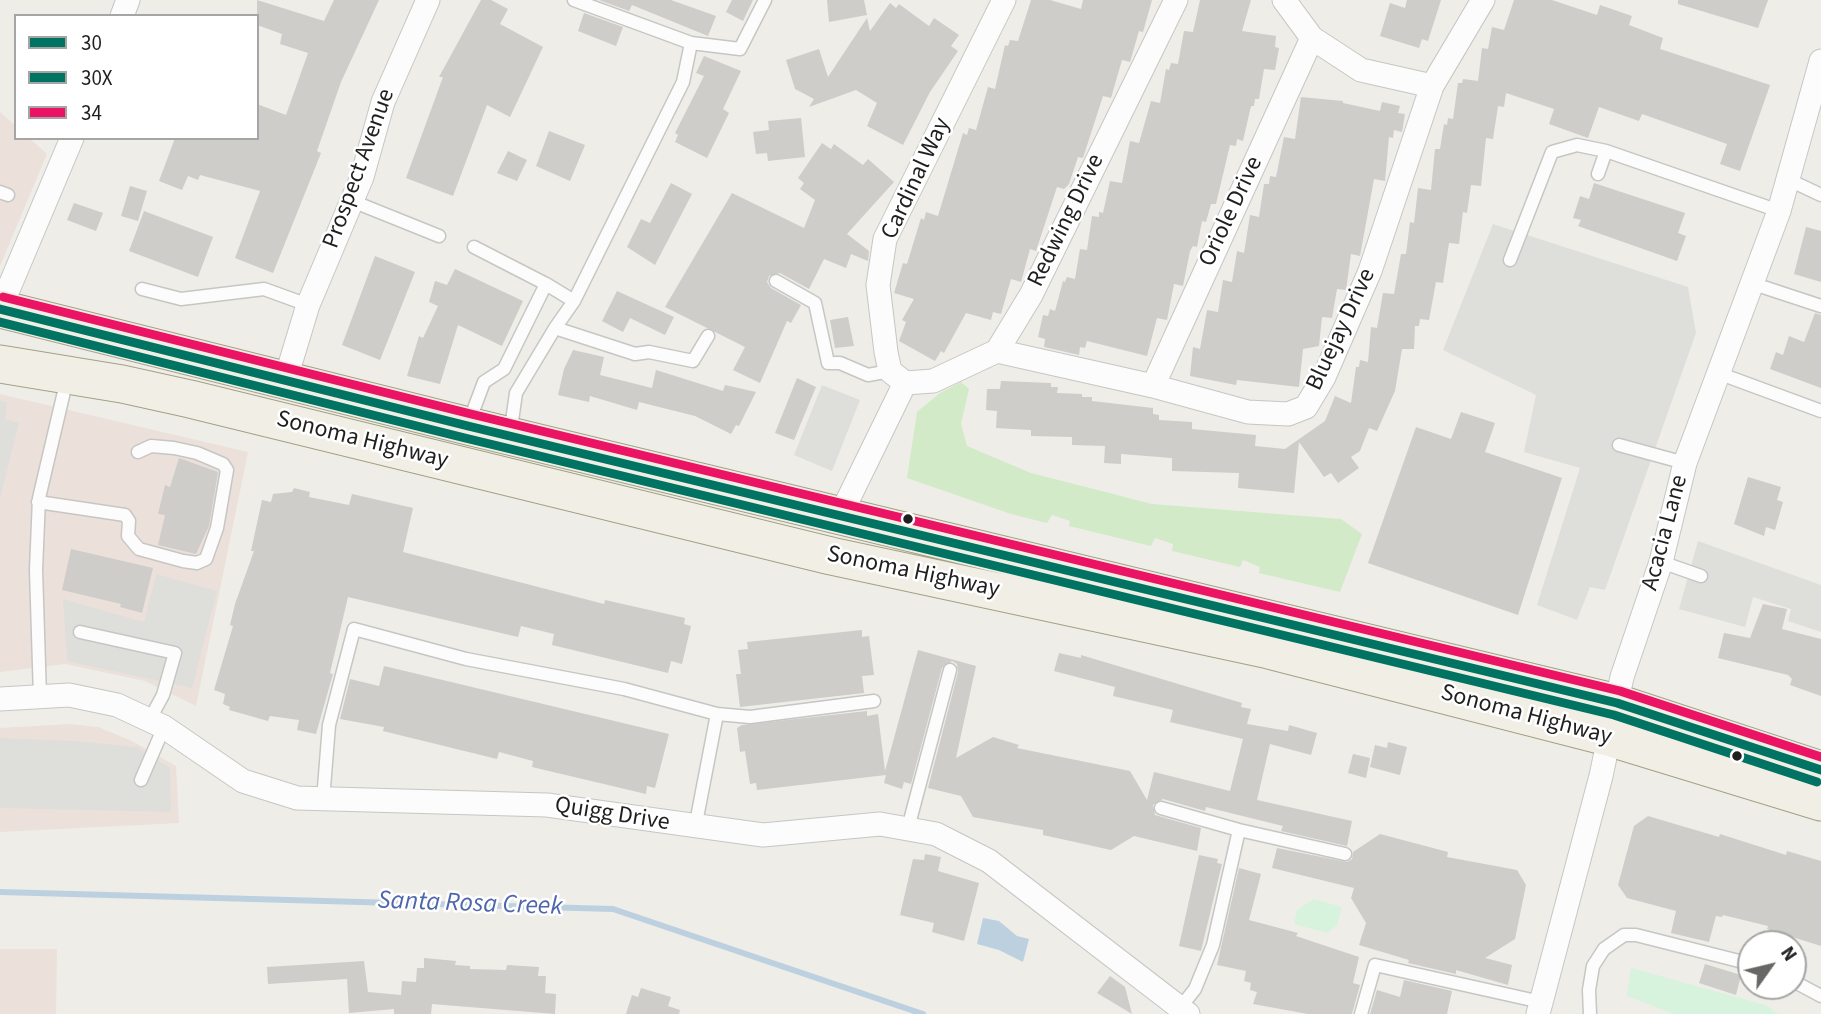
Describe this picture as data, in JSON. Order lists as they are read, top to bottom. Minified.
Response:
{"streets":{"main road":["Sonoma Highway"],"street":["Prospect Avenue","Cardinal Way","Oriole Drive","Redwing Drive","Bluejay Drive","Acacia Lane","Quigg Drive"]},"crossings":[["Prospect Avenue","Sonoma Highway"],["Oriole Drive","Bluejay Drive"],["Redwing Drive","Bluejay Drive"],["Sonoma Highway","Acacia Lane"]],"water":["Santa Rosa Creek"],"lines":["transit line 34","transit line 30","transit line 30X"],"legend":["30","30X","34"],"north":"top right"}
